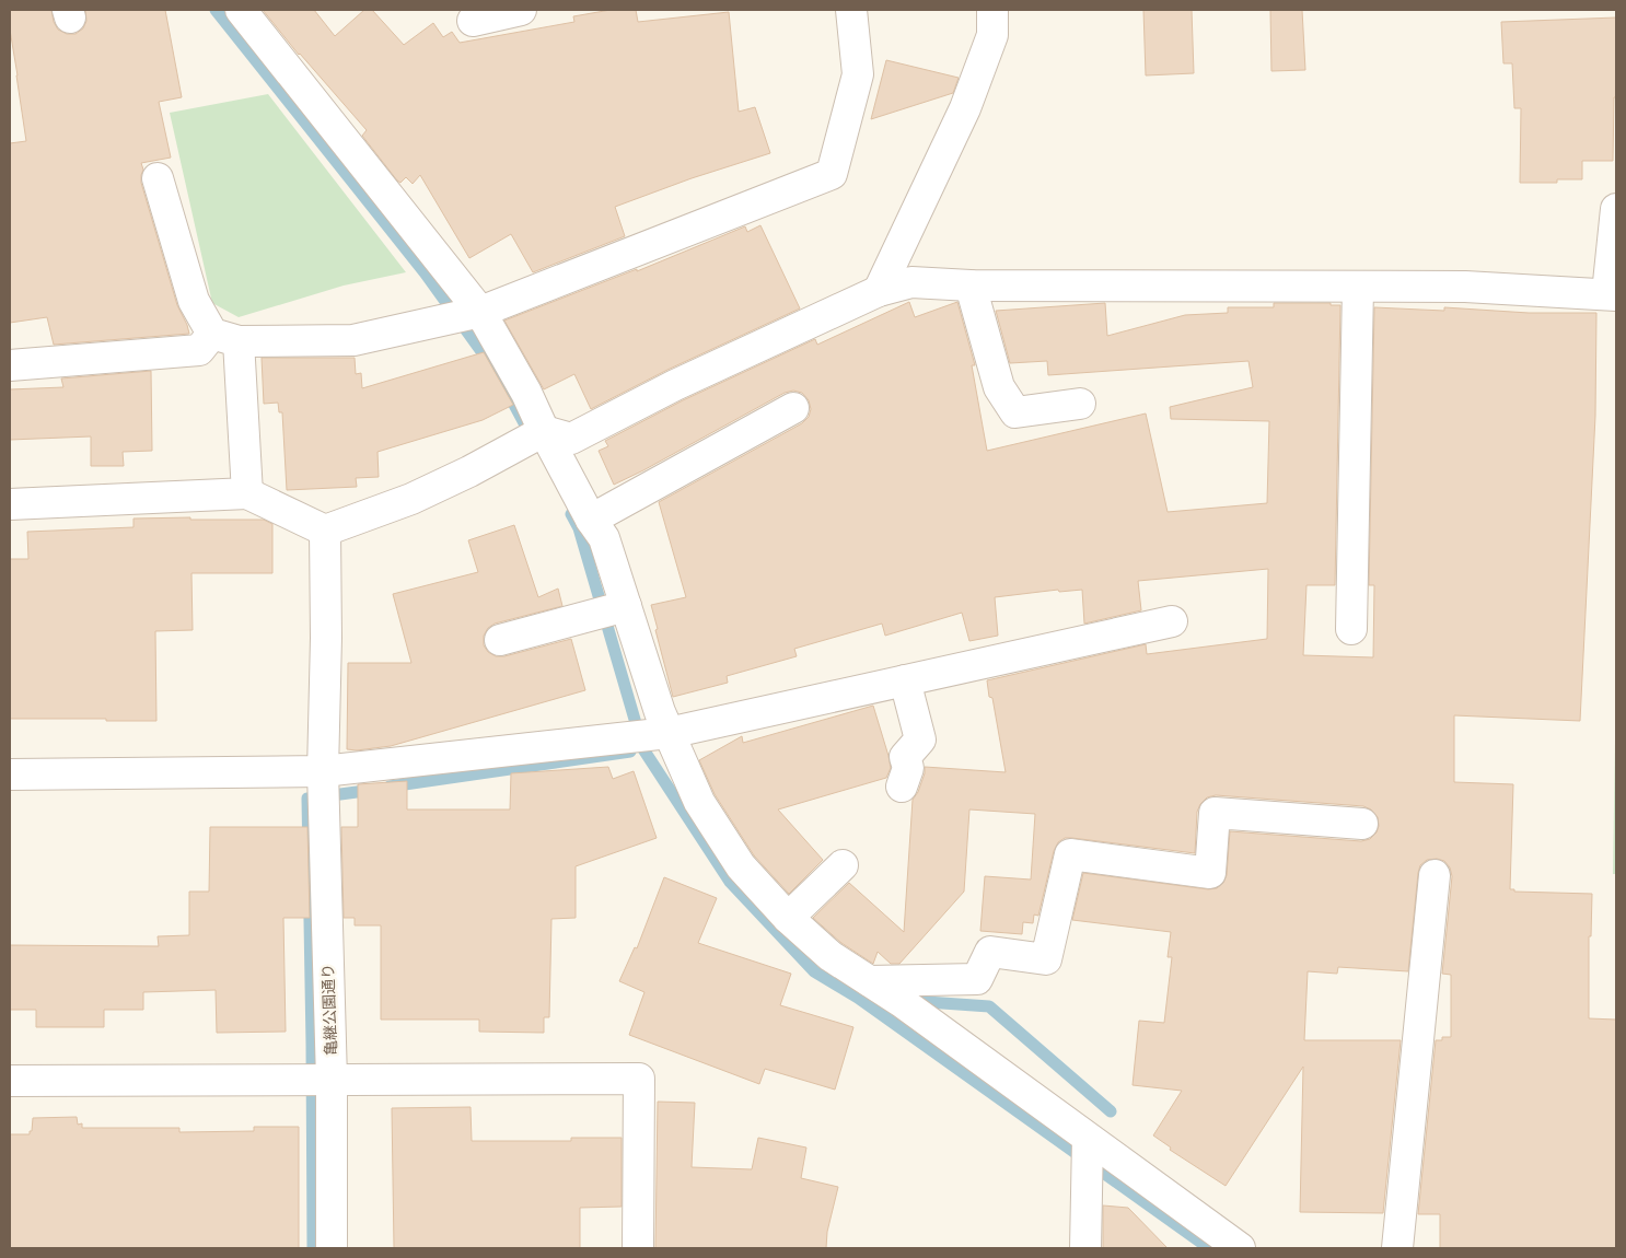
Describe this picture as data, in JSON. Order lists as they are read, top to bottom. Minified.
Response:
{"streets":{"street":["亀継公園通り"]}}
